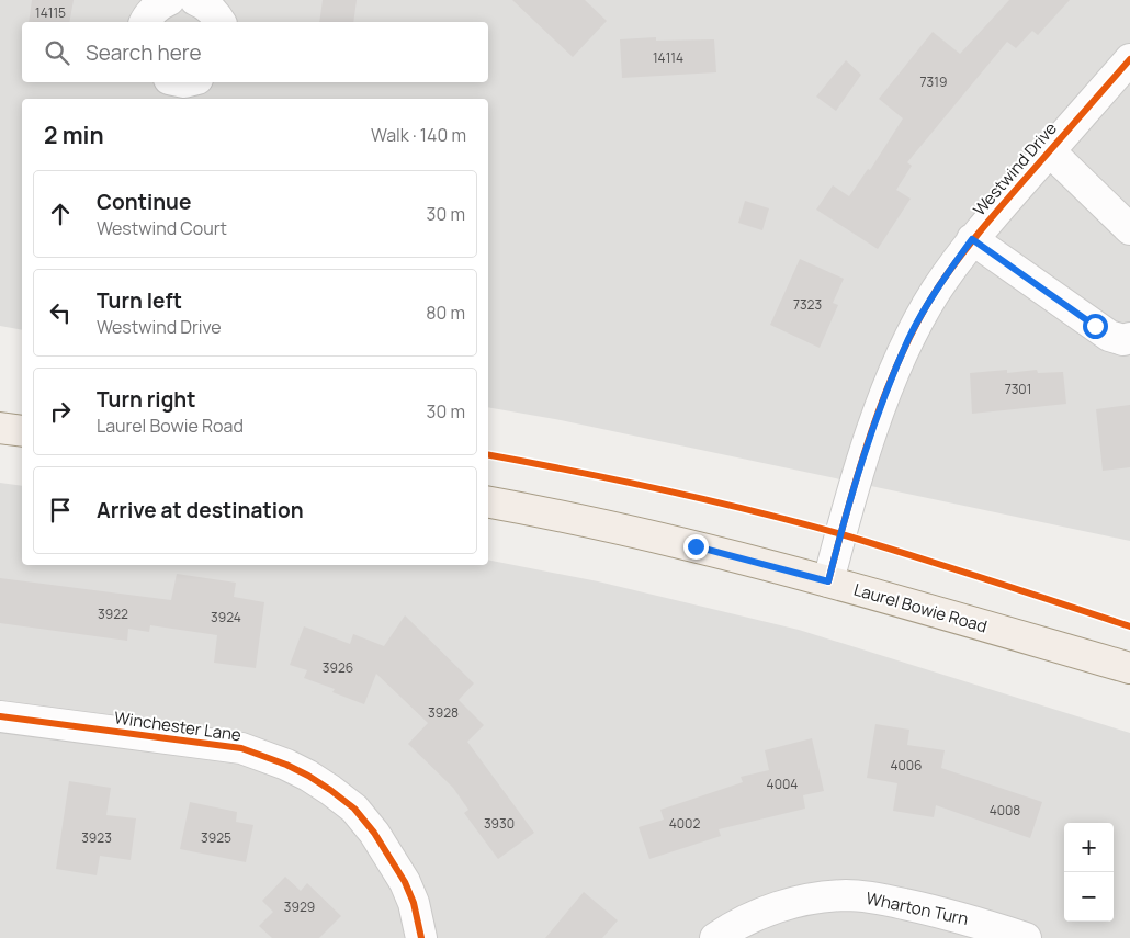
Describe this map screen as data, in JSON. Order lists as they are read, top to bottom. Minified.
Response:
{"streets":{"main road":["Laurel Bowie Road"],"street":["Westwind Drive","Winchester Lane","Wharton Turn"]},"crossings":[["Westwind Drive","Laurel Bowie Road"]],"house_numbers":["14115","14114","7319","7323","7301","3922","3924","3926","3928","4006","4004","4008","3930","4002","3923","3925","3929"],"page":{"search":"Search here","heading":["2 min","Walk · 140 m"],"list":[["Continue","Westwind Court","30 m"],["Turn left","Westwind Drive","80 m"],["Turn right","Laurel Bowie Road","30 m"],"Arrive at destination"],"map_buttons":["+","−"]}}
